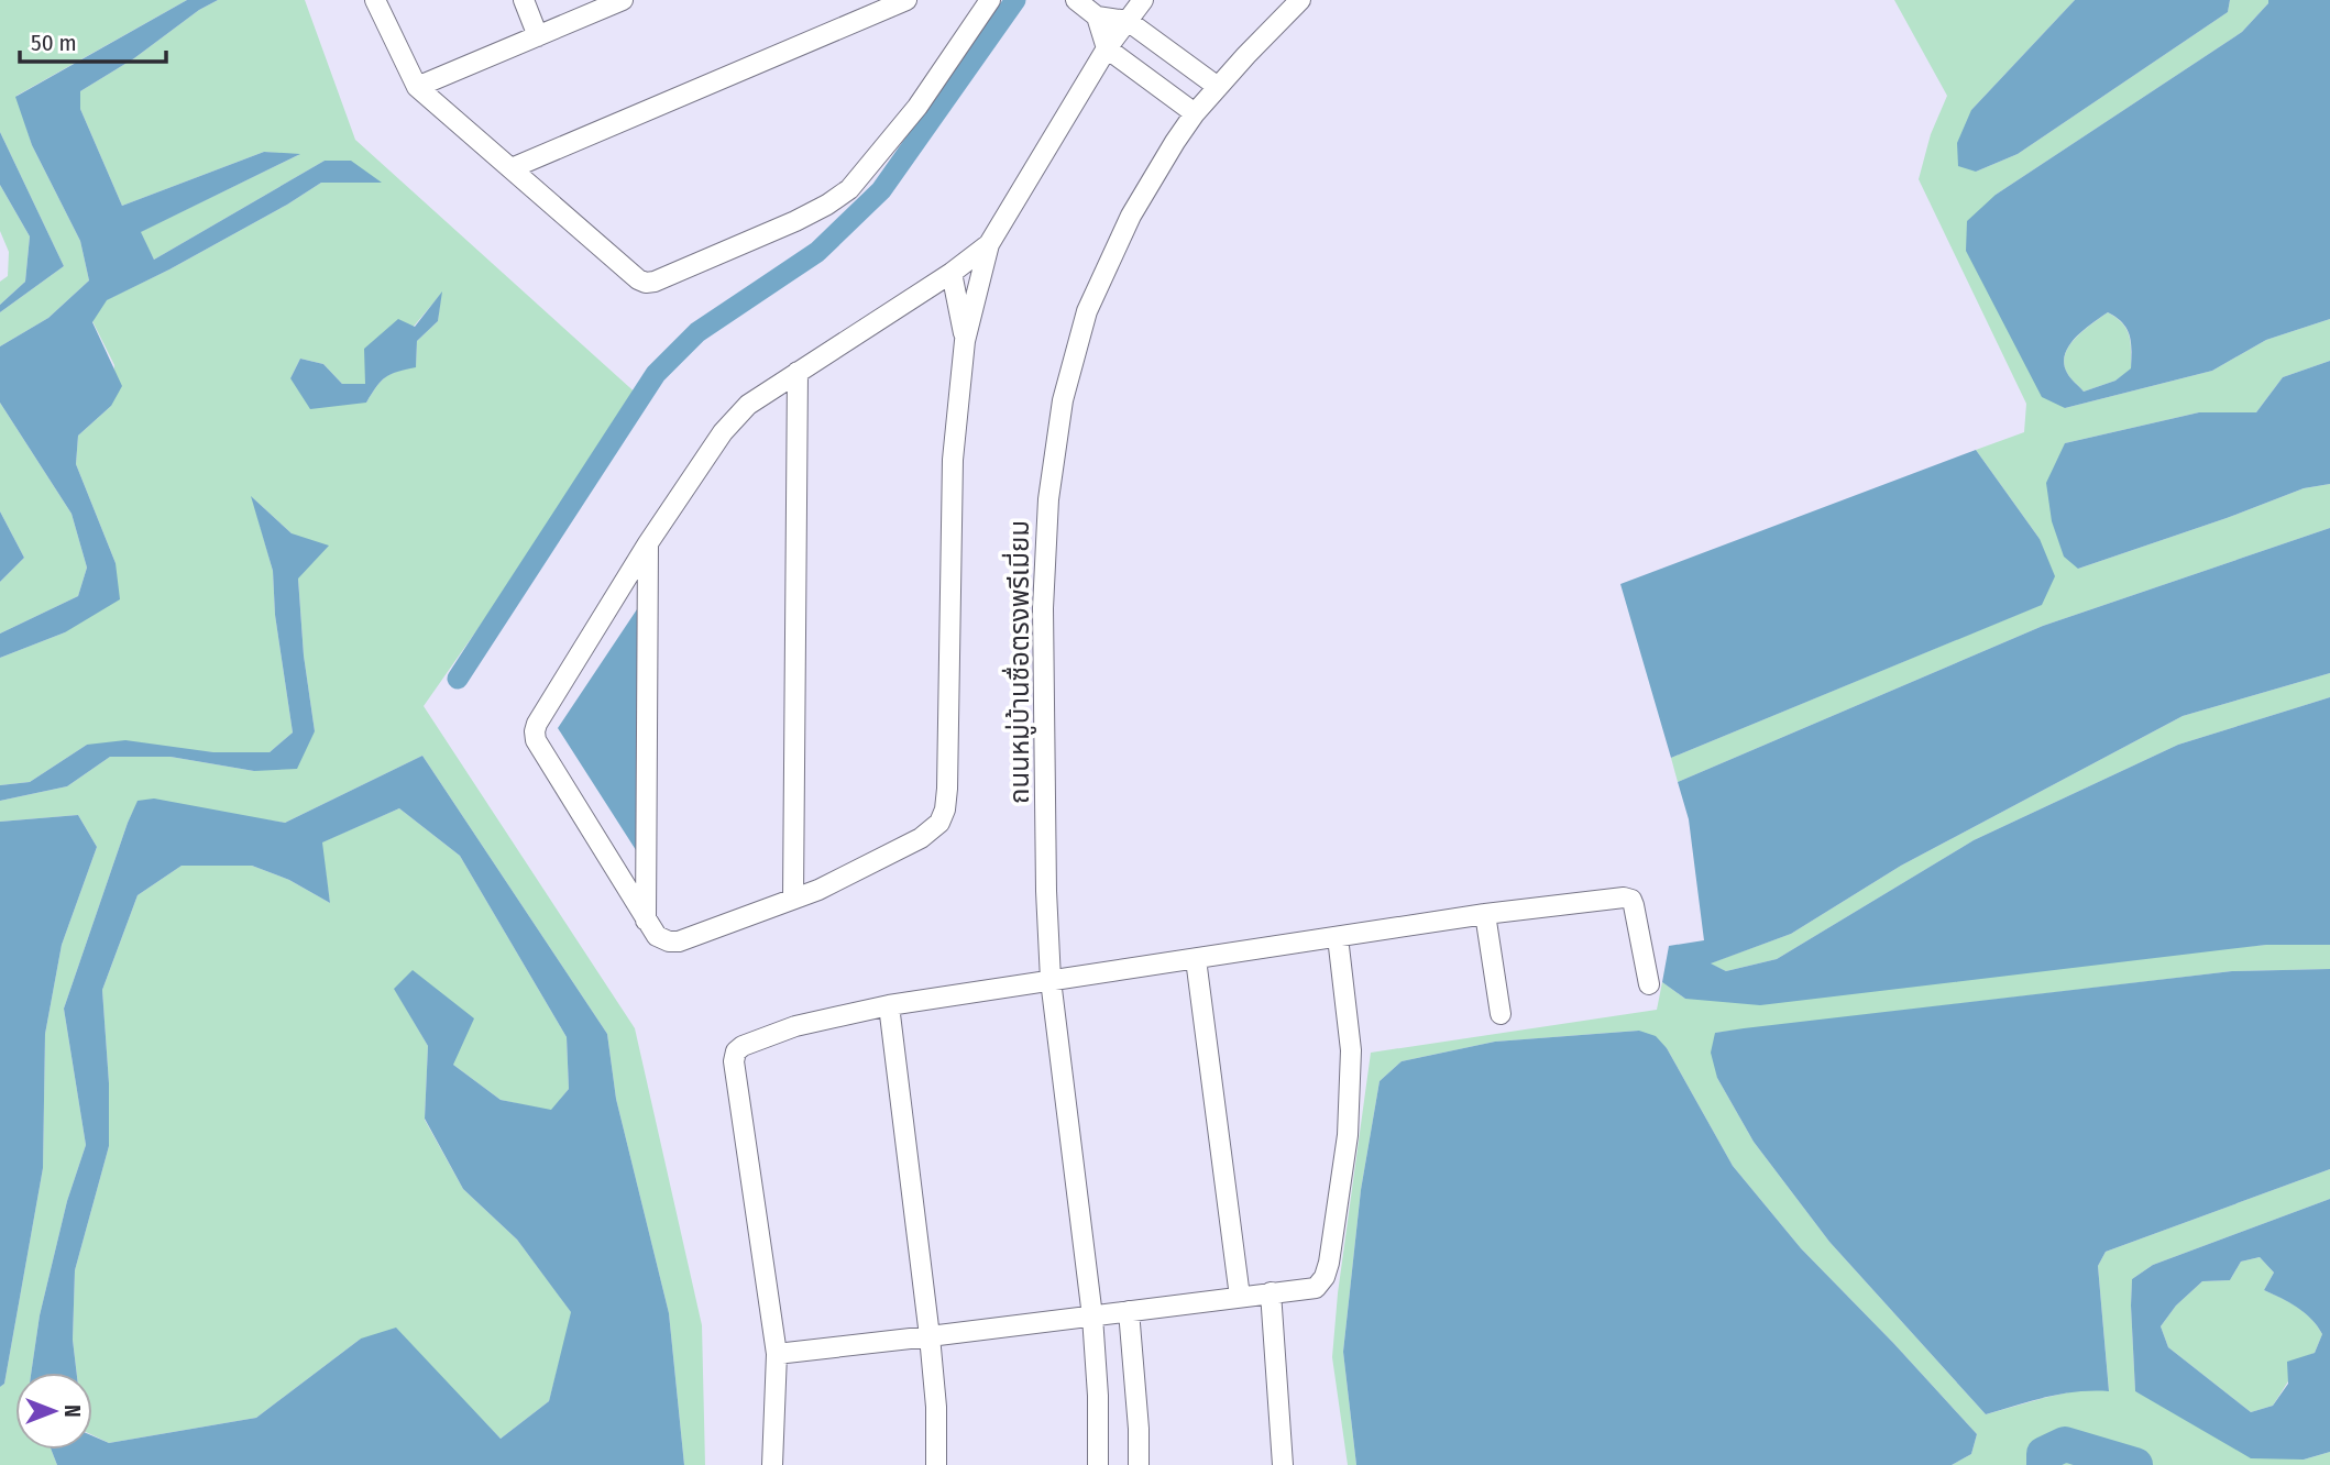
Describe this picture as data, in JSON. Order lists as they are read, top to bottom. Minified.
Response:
{"streets":{"street":["ถนนหมู่บ้านซื่อตรงพรีเมี่ยม"]},"scale_bar":"50 m","north":"right"}
